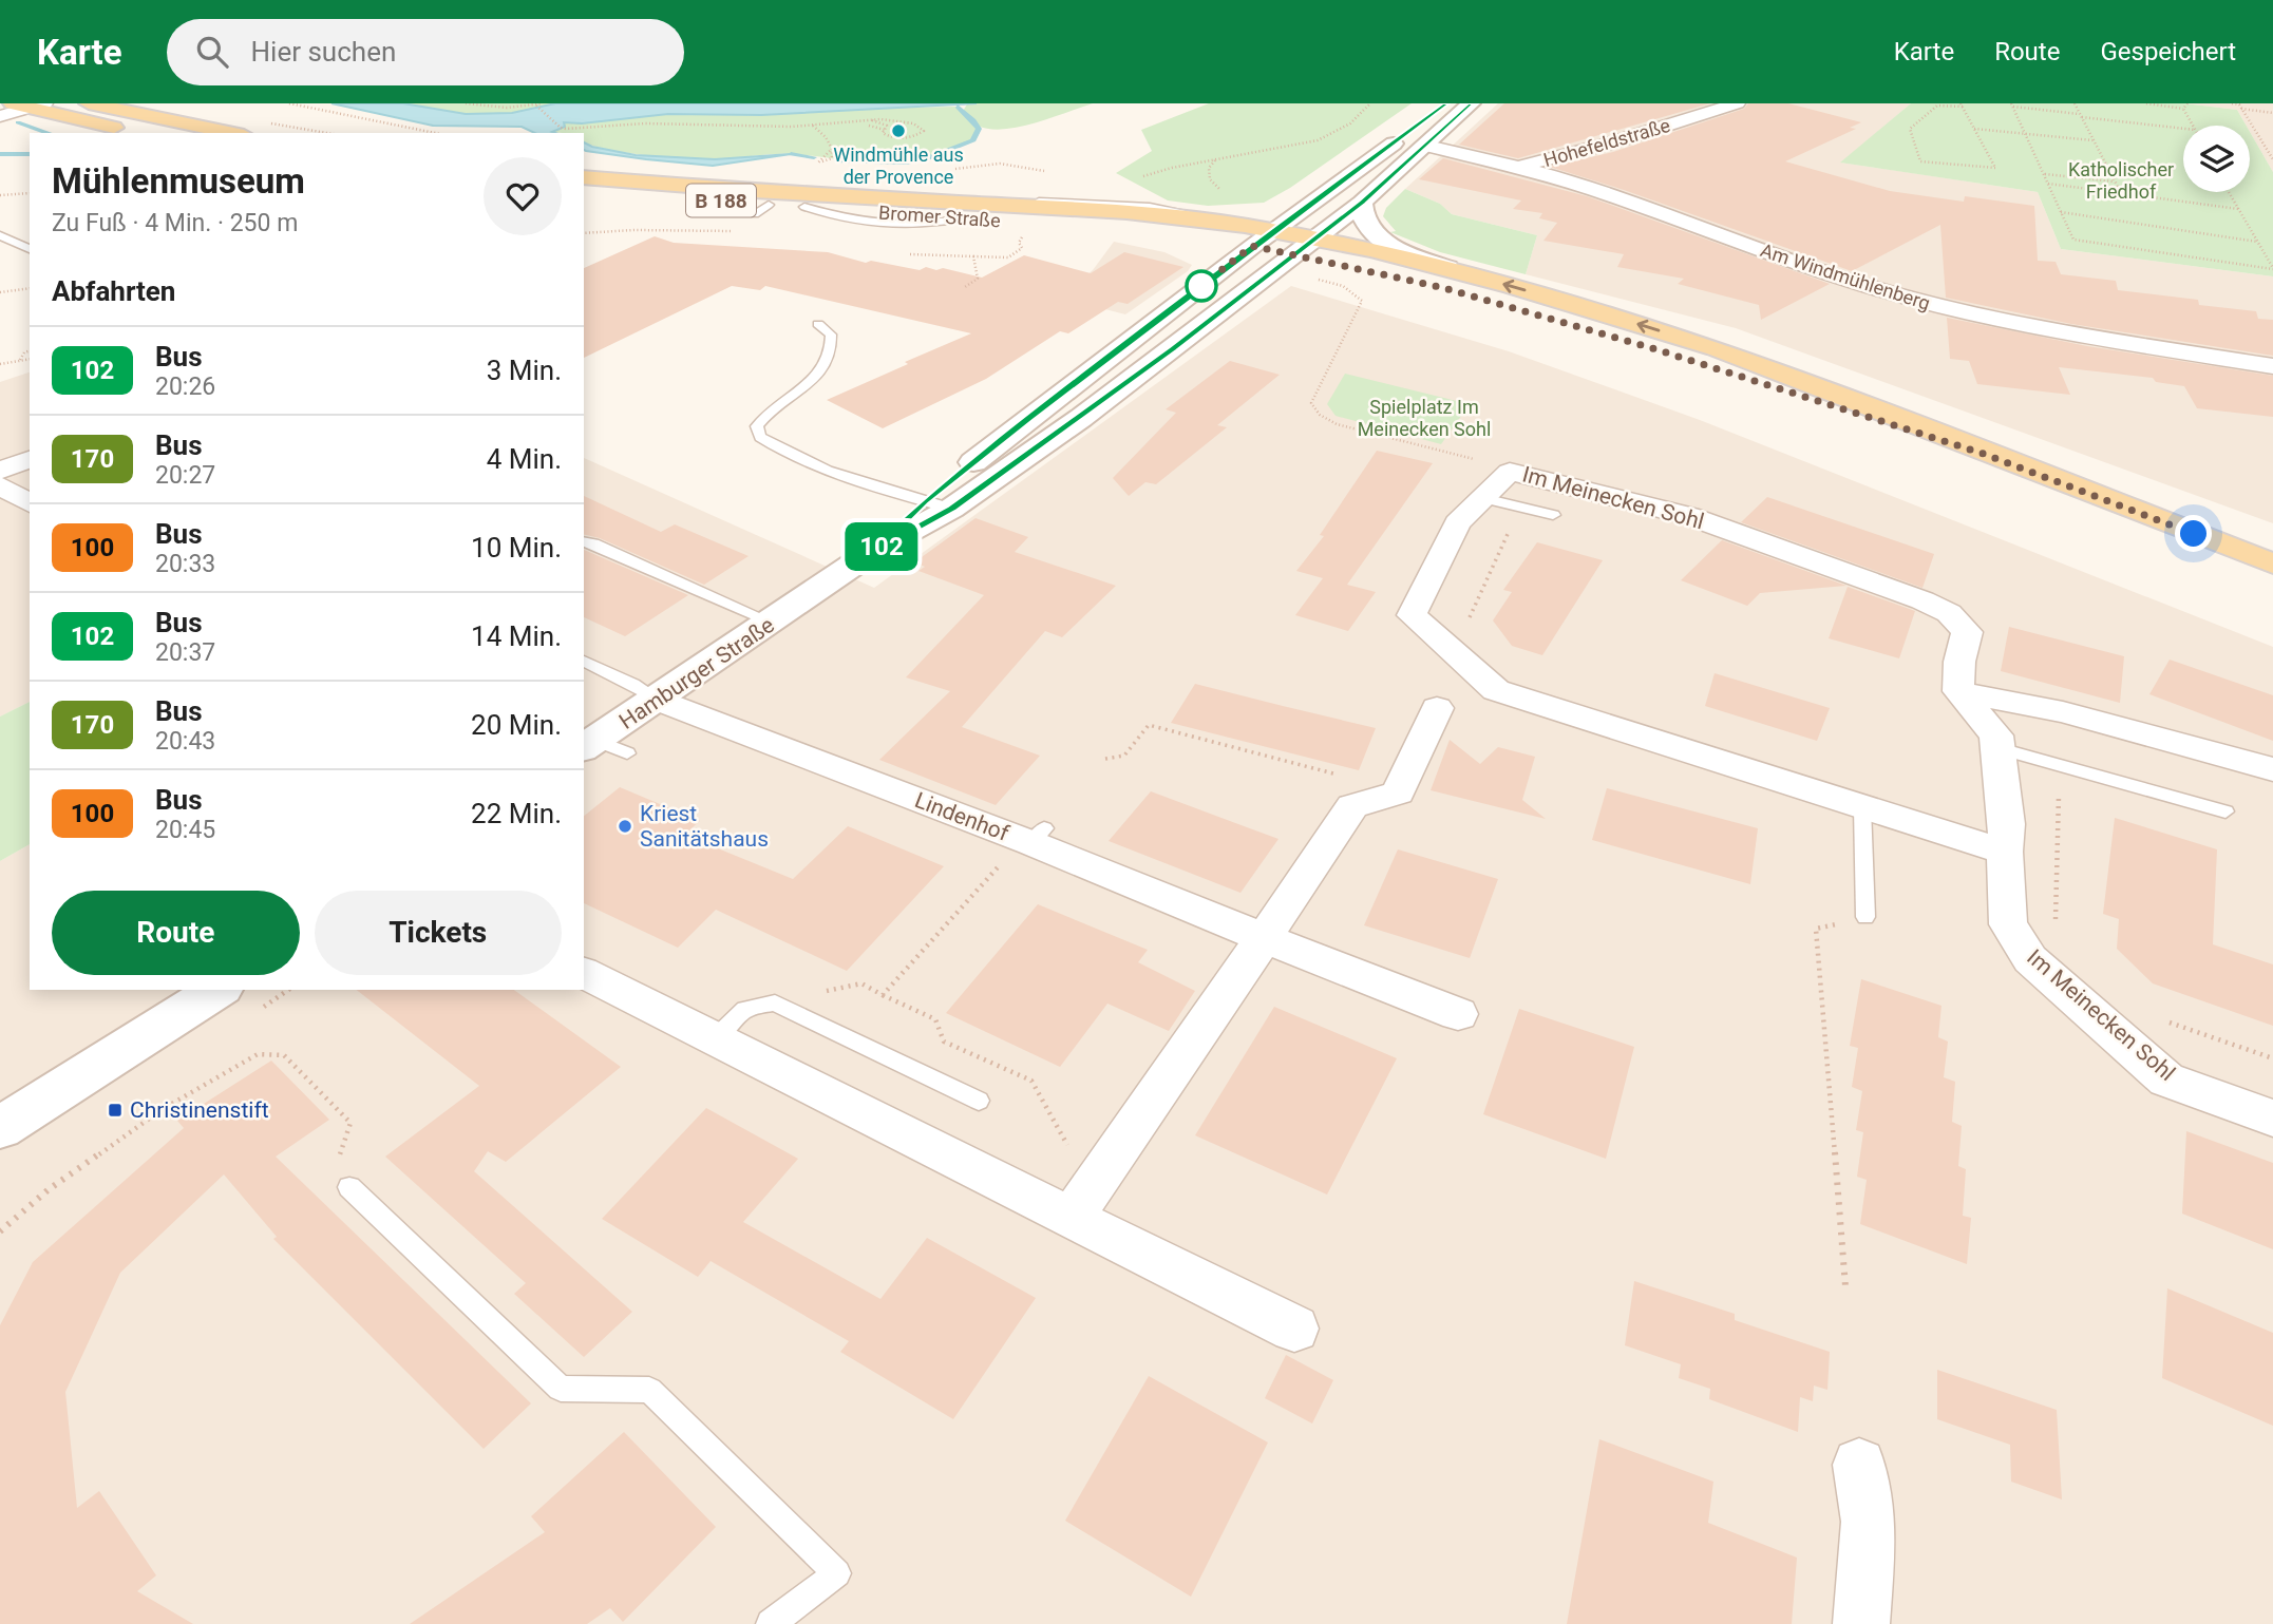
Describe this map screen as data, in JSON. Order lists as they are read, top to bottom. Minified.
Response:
{"streets":{"main road":["B 188","Bromer Straße"],"street":["Hohefeldstraße","Am Windmühlenberg","Im Meinecken Sohl","Hamburger Straße","Lindenhof"]},"crossings":[["Hohefeldstraße","Am Windmühlenberg"],["B 188","Bromer Straße"],["Hamburger Straße","Lindenhof"]],"parks":["Katholischer Friedhof","Spielplatz Im Meinecken Sohl"],"places":{"other":["Windmühle aus der Provence","Kriest Sanitätshaus"],"transit":["Christinenstift"]},"lines":["bus line 102"],"page":{"header":"Karte","search":"Hier suchen","nav":["Karte","Route","Gespeichert"],"on_map":"102","heading":[["Mühlenmuseum","Zu Fuß · 4 Min. · 250 m"],"Abfahrten"],"list":[{"mark":"102","name":"Bus","note":"20:26","value":"3 Min."},{"mark":"170","name":"Bus","note":"20:27","value":"4 Min."},{"mark":"100","name":"Bus","note":"20:33","value":"10 Min."},{"mark":"102","name":"Bus","note":"20:37","value":"14 Min."},{"mark":"170","name":"Bus","note":"20:43","value":"20 Min."},{"mark":"100","name":"Bus","note":"20:45","value":"22 Min."}],"buttons":["Route","Tickets"]}}
